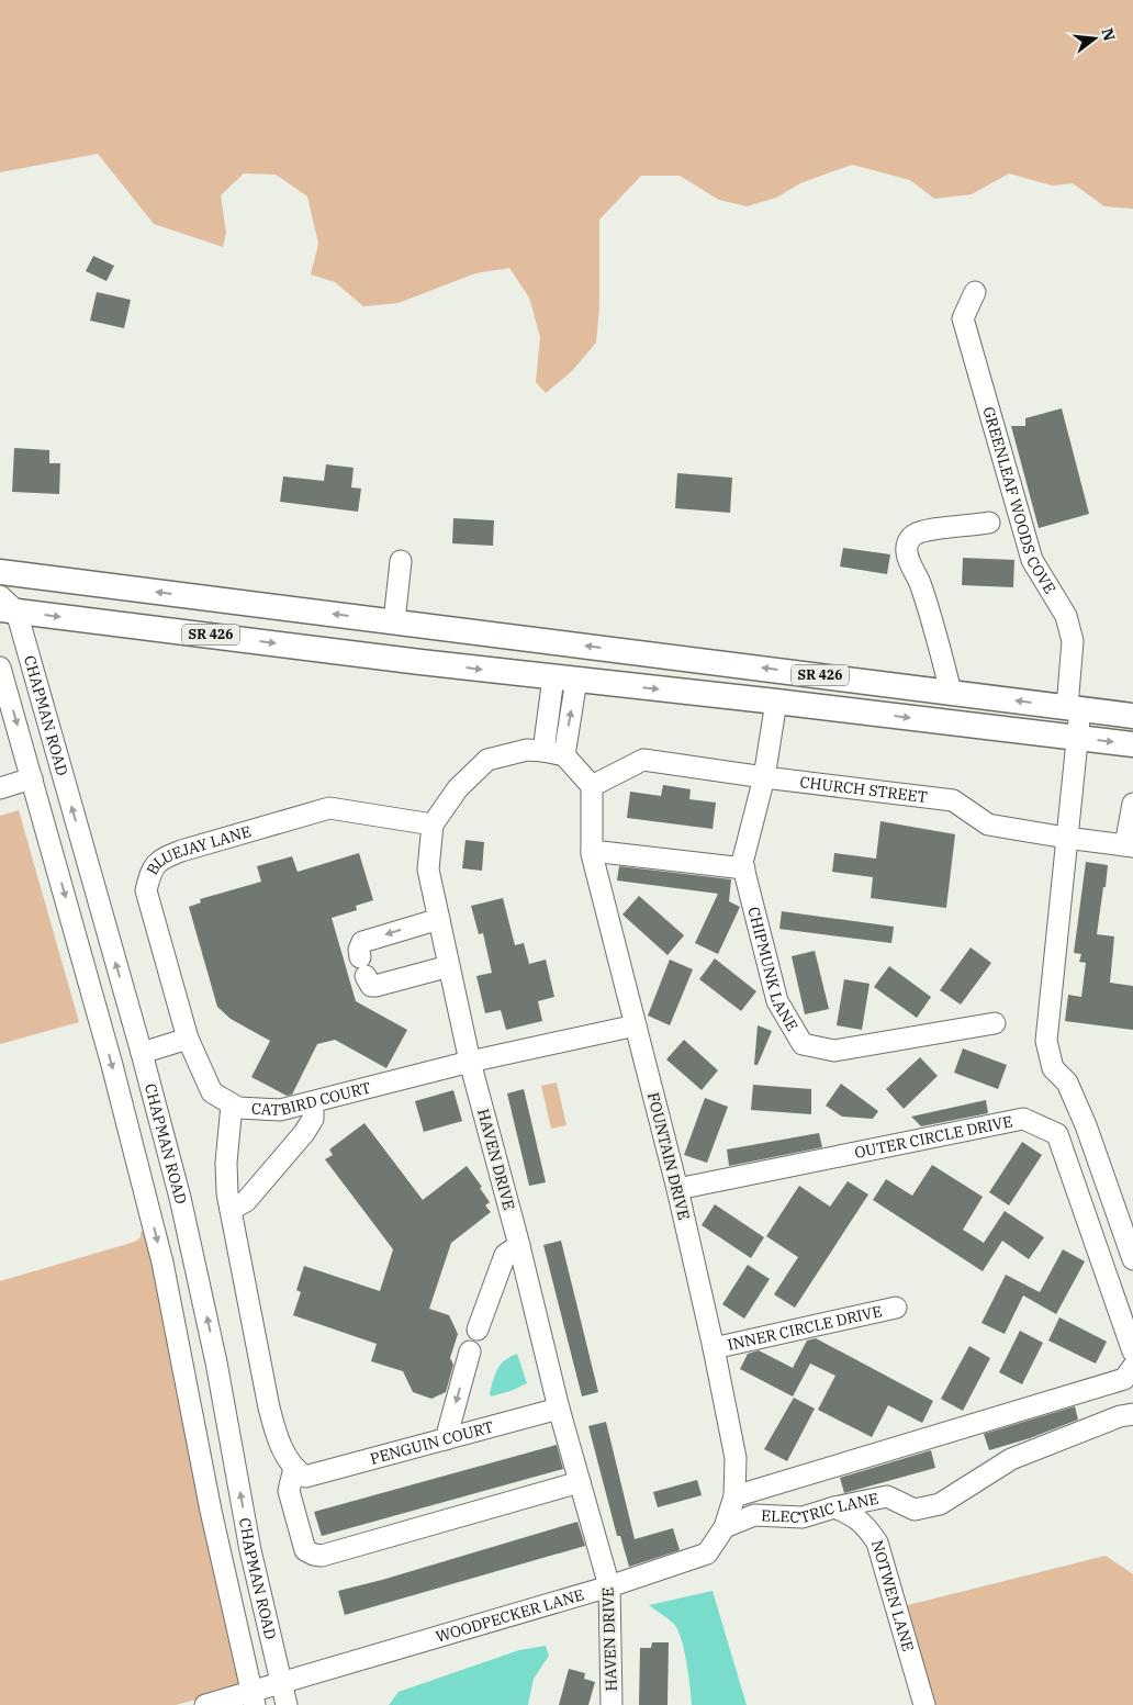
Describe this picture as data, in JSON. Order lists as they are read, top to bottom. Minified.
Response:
{"streets":{"main road":["SR 426"],"street":["GREENLEAF WOODS COVE","CHAPMAN ROAD","CHURCH STREET","BLUEJAY LANE","CHIPMUNK LANE","CATBIRD COURT","OUTER CIRCLE DRIVE","FOUNTAIN DRIVE","HAVEN DRIVE","INNER CIRCLE DRIVE","PENGUIN COURT","ELECTRIC LANE","NOTWEN LANE","WOODPECKER LANE"]},"crossings":[["GREENLEAF WOODS COVE","SR 426"],["SR 426","CHAPMAN ROAD"],["SR 426","CHIPMUNK LANE"],["CHAPMAN ROAD","WOODPECKER LANE"],["CHURCH STREET","CHIPMUNK LANE"],["CHURCH STREET","FOUNTAIN DRIVE"],["BLUEJAY LANE","CATBIRD COURT"],["BLUEJAY LANE","HAVEN DRIVE"],["CATBIRD COURT","FOUNTAIN DRIVE"],["CATBIRD COURT","HAVEN DRIVE"],["OUTER CIRCLE DRIVE","FOUNTAIN DRIVE"],["FOUNTAIN DRIVE","INNER CIRCLE DRIVE"],["FOUNTAIN DRIVE","ELECTRIC LANE"],["FOUNTAIN DRIVE","WOODPECKER LANE"],["HAVEN DRIVE","PENGUIN COURT"],["HAVEN DRIVE","WOODPECKER LANE"],["ELECTRIC LANE","NOTWEN LANE"],["ELECTRIC LANE","WOODPECKER LANE"]],"north":"right"}
